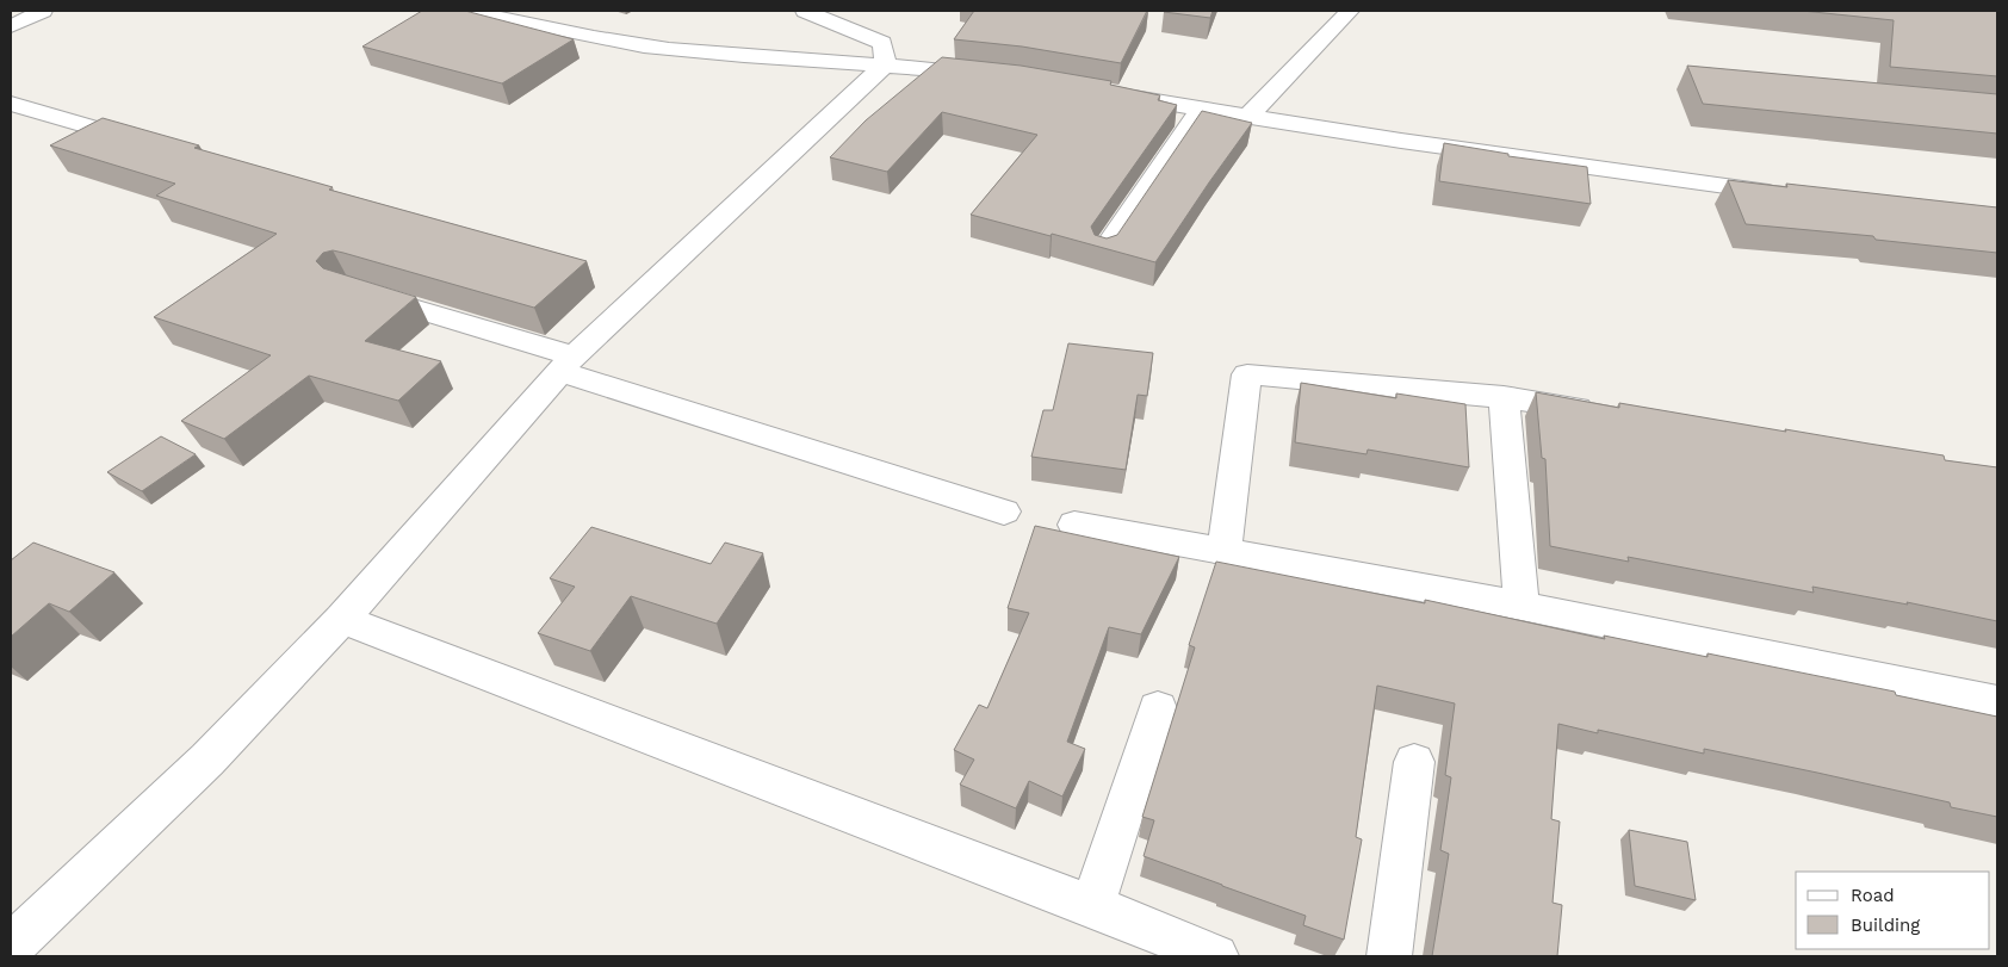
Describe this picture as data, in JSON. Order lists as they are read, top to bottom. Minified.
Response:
{"legend":["Road","Building"]}
